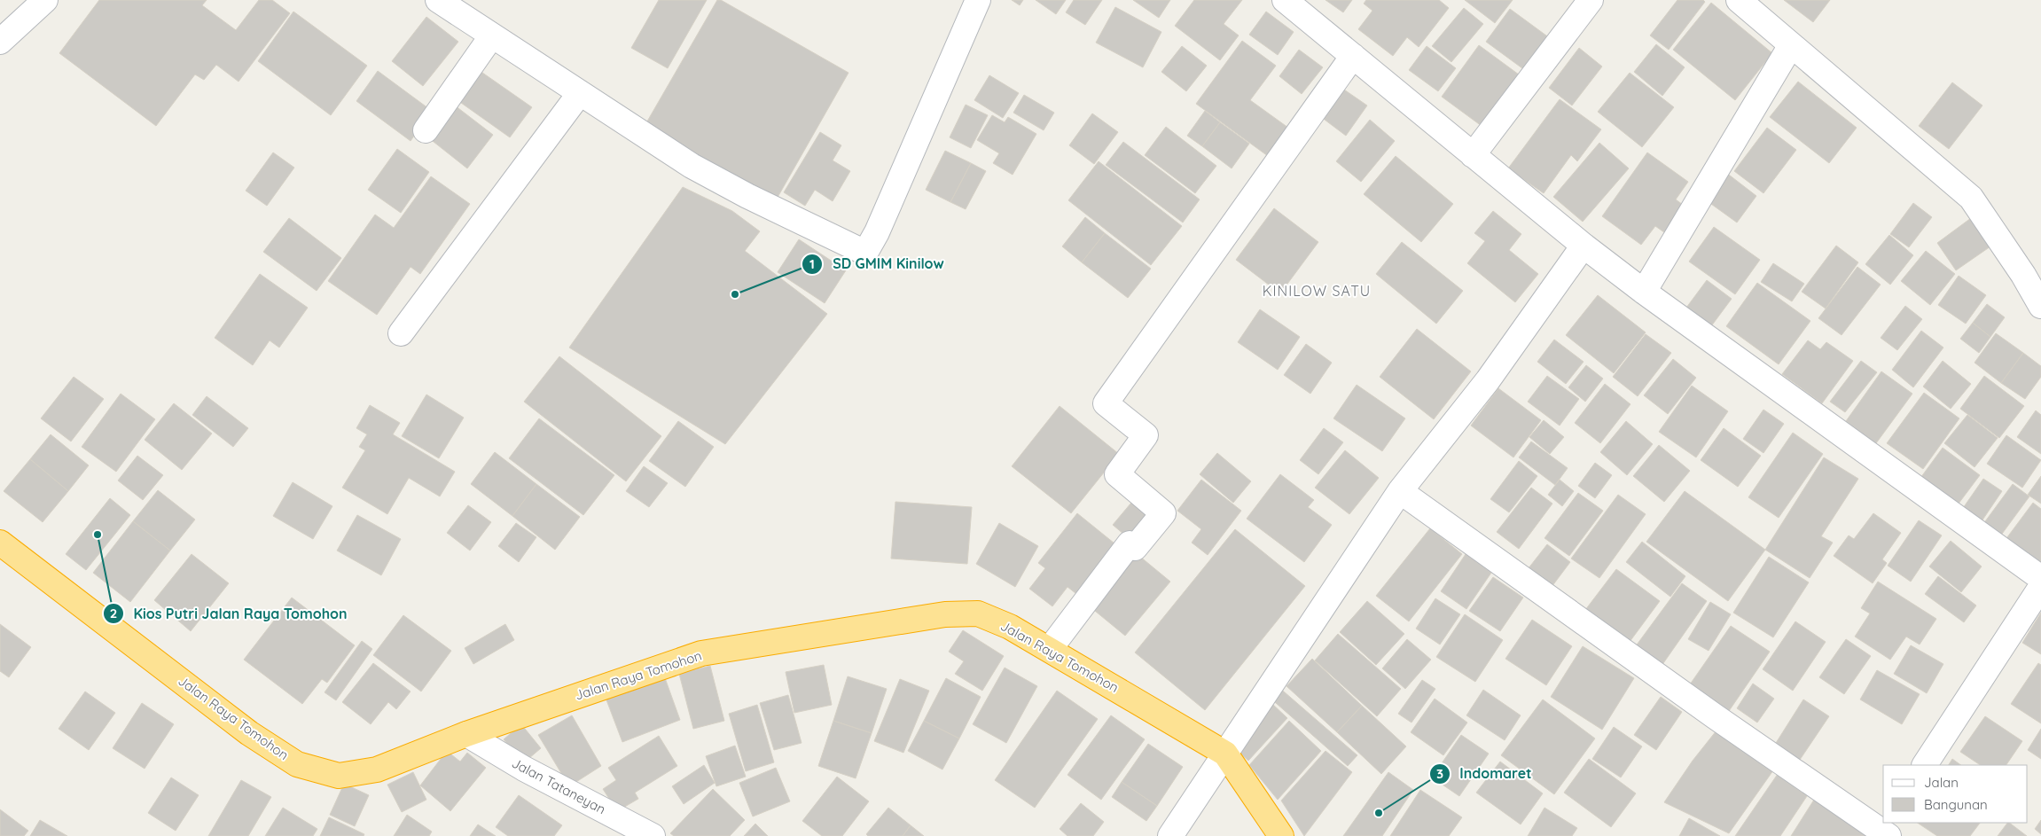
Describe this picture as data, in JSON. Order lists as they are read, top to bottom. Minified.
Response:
{"streets":{"highway":["Jalan Raya Tomohon"],"street":["Jalan Tataneyan"]},"crossings":[["Jalan Raya Tomohon","Jalan Tataneyan"]],"districts":["KINILOW SATU"],"places":["SD GMIM Kinilow","Kios Putri Jalan Raya Tomohon","Indomaret"],"legend":["Jalan","Bangunan"]}
